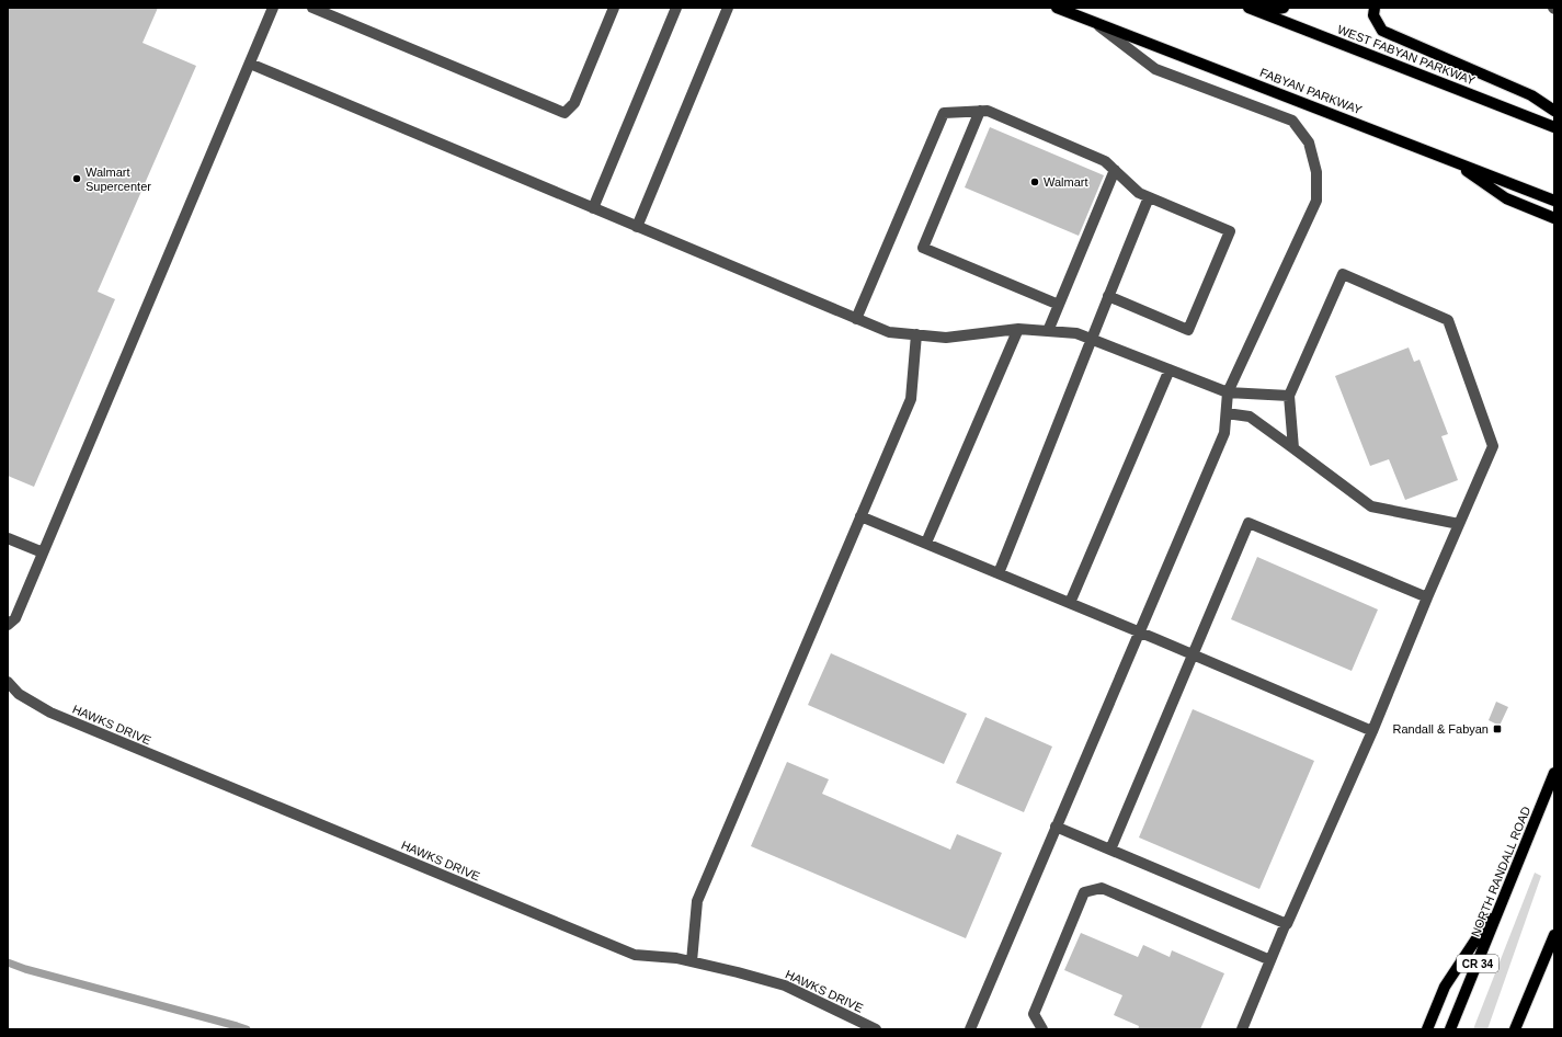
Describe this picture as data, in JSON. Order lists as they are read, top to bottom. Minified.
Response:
{"streets":{"main road":["WEST FABYAN PARKWAY","FABYAN PARKWAY","NORTH RANDALL ROAD","CR 34"],"street":["HAWKS DRIVE"]},"places":{"other":["Walmart Supercenter","Walmart"],"transit":["Randall & Fabyan"]}}
